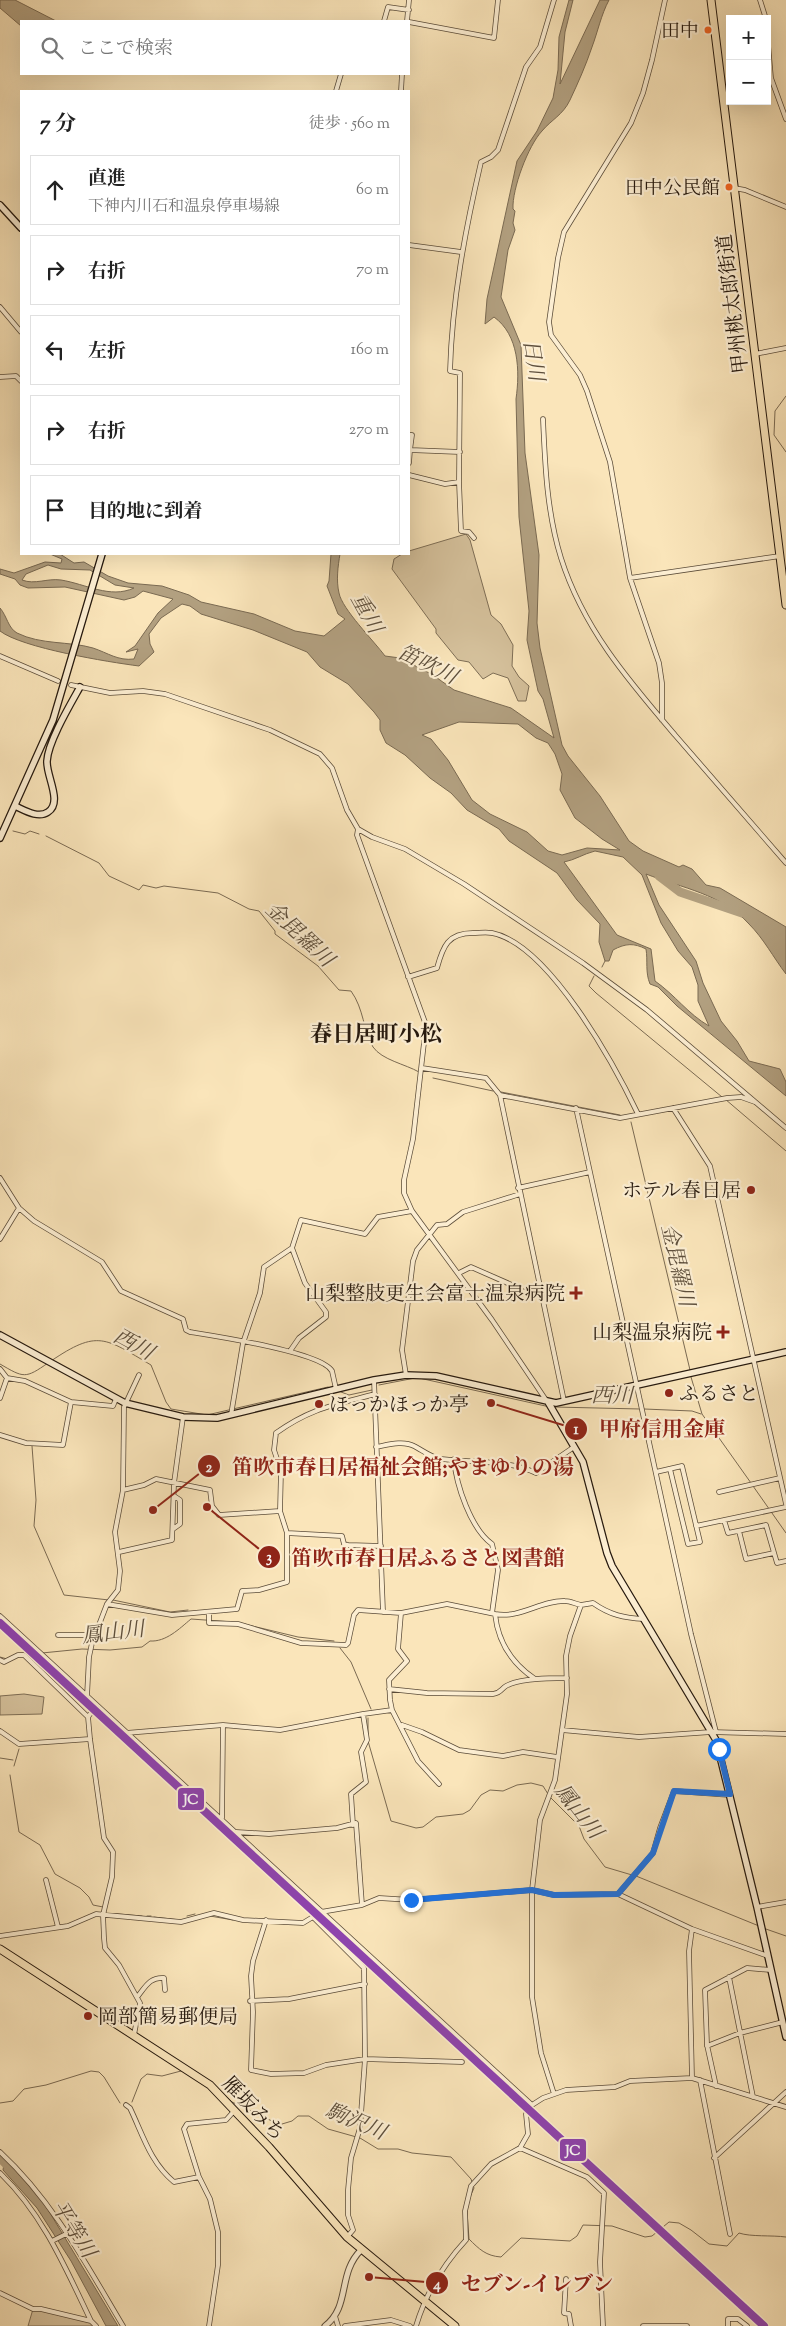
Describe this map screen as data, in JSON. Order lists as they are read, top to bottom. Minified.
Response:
{"streets":{"highway":["甲州桃太郎街道","雁坂みち"]},"districts":["春日居町小松"],"water":["日川","重川","笛吹川","金毘羅川","西川","鳳山川","駒沢川","平等川"],"places":{"other":["田中","田中公民館","ホテル春日居","ふるさと","甲府信用金庫","ほっかほっか亭","笛吹市春日居ふるさと図書館","笛吹市春日居福祉会館;やまゆりの湯","岡部簡易郵便局","セブン-イレブン"],"health":["山梨整肢更生会富士温泉病院","山梨温泉病院"]},"lines":["transit line JC"],"page":{"map_buttons":["+","−"],"search":"ここで検索","heading":["7 分","徒歩 · 560 m"],"list":[["直進","下神内川石和温泉停車場線","60 m"],["右折","70 m"],["左折","160 m"],["右折","270 m"],"目的地に到着"]}}
